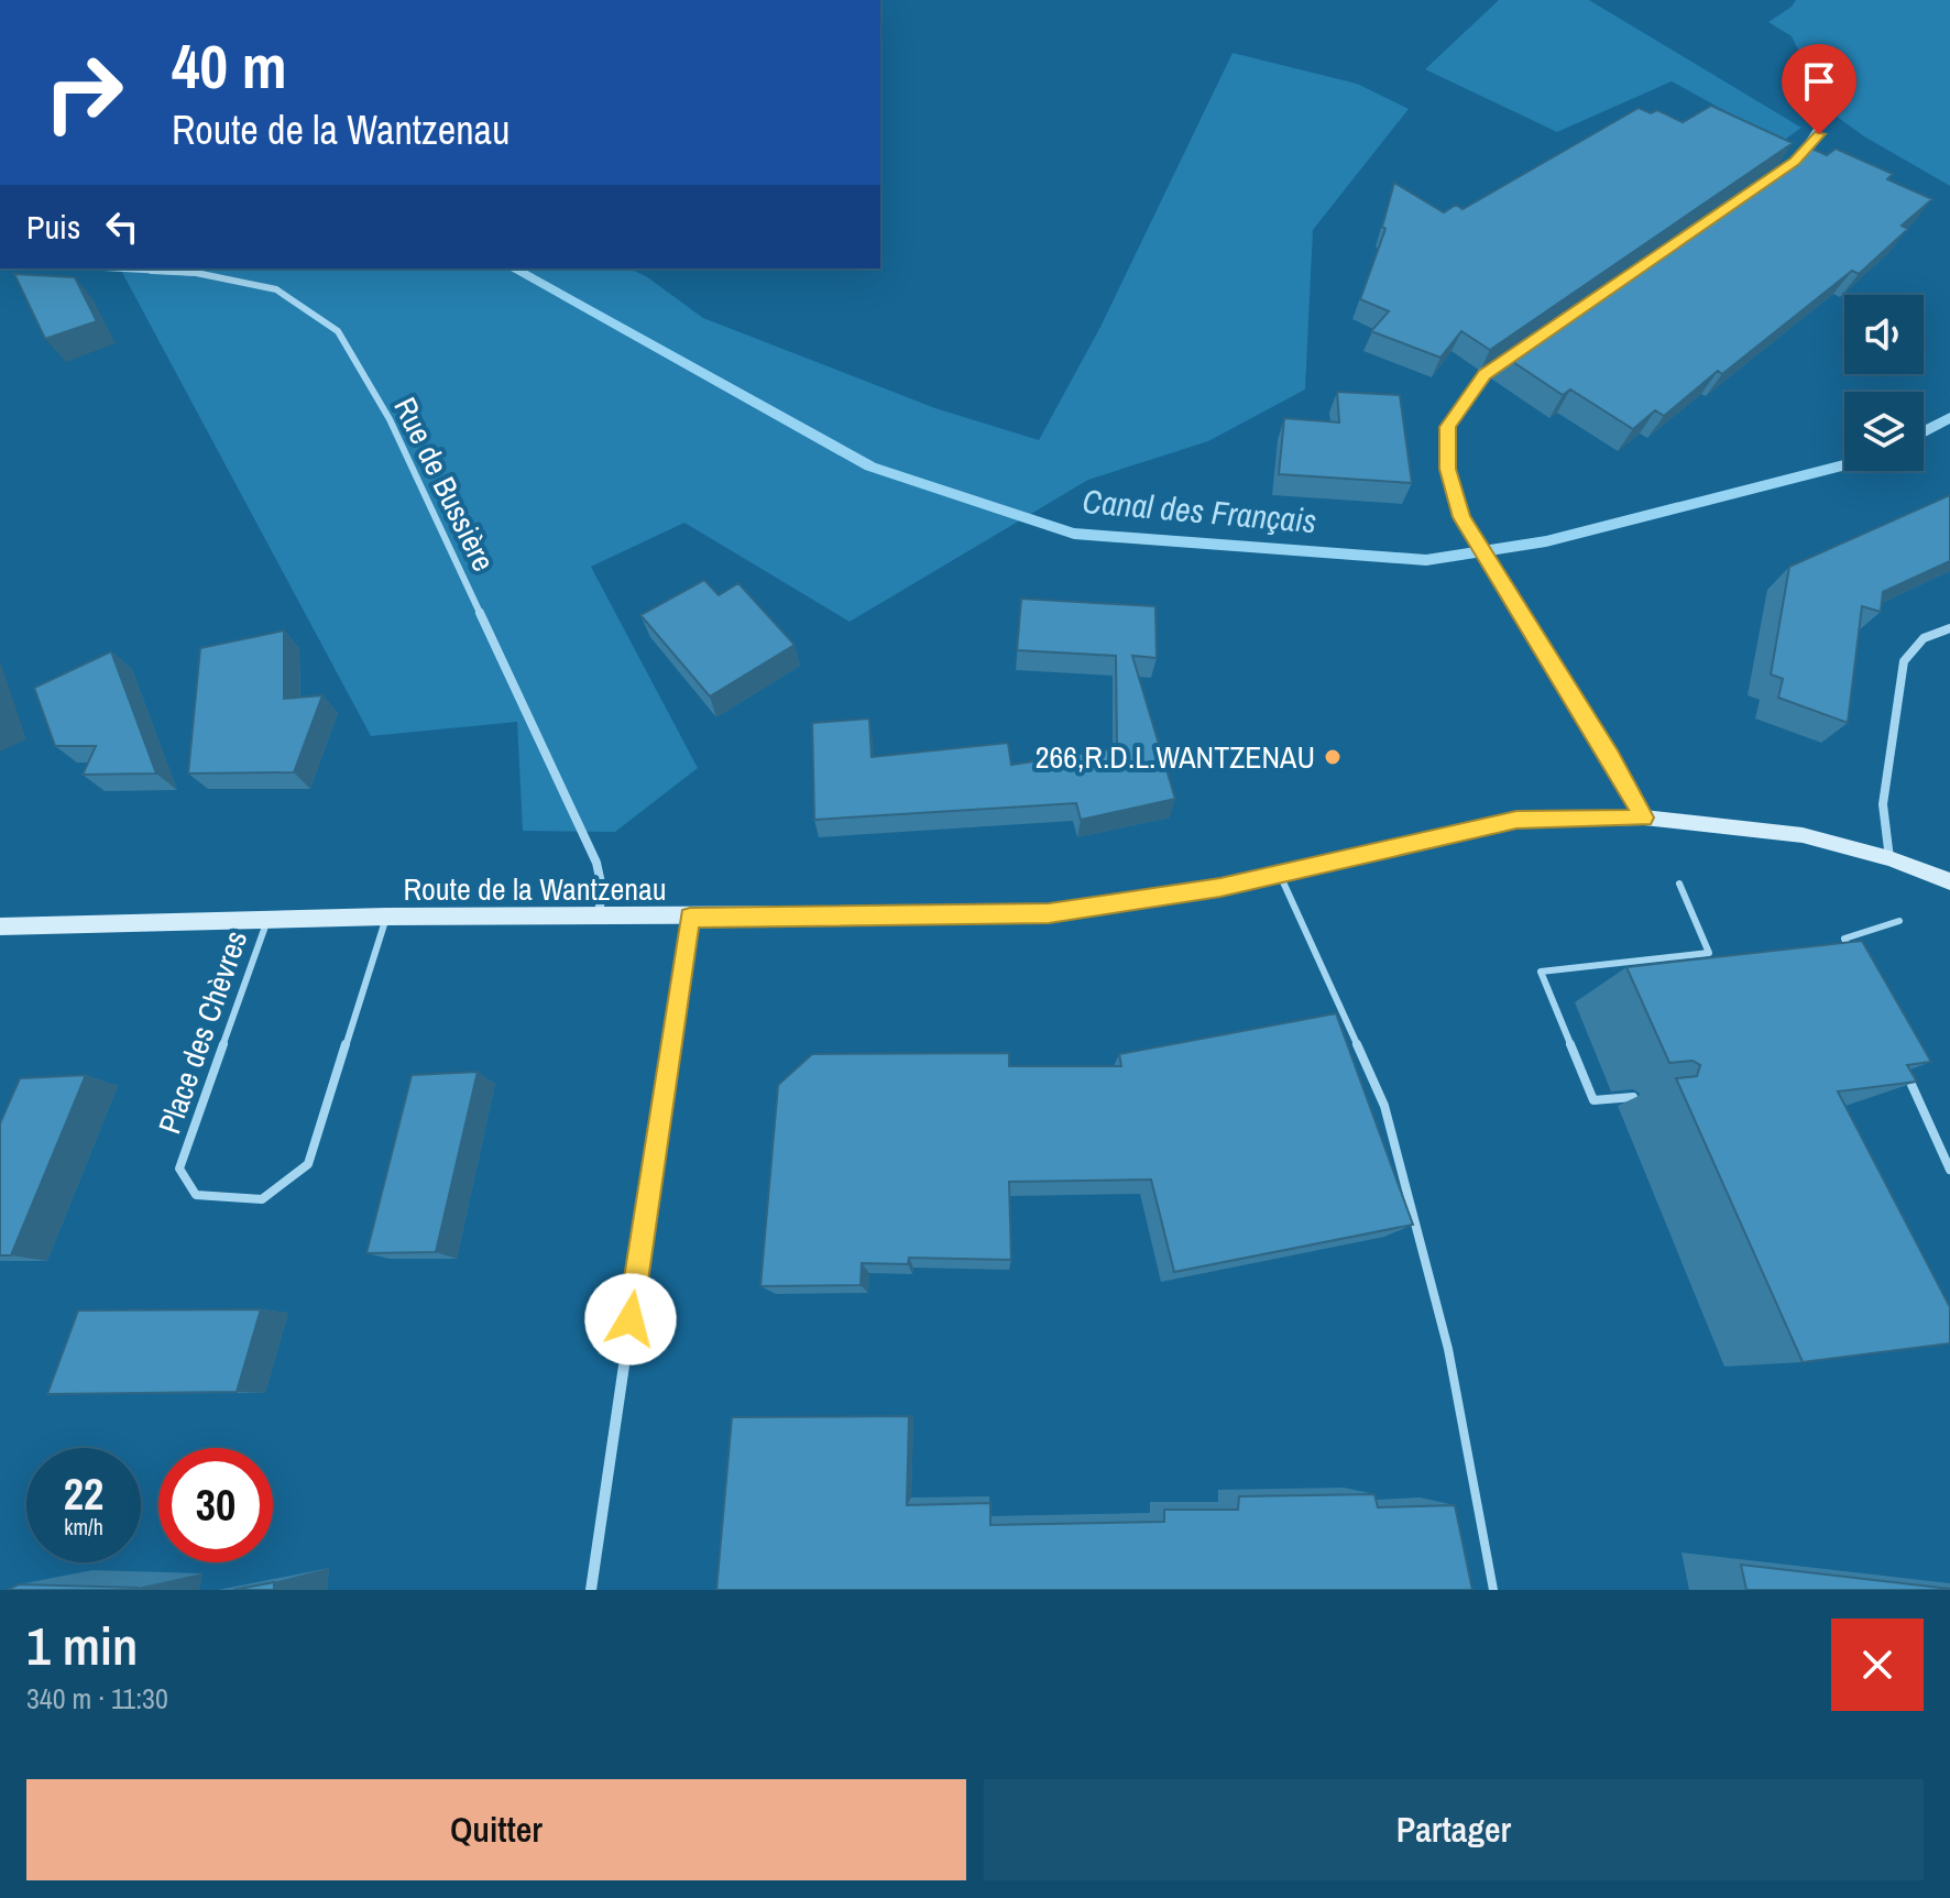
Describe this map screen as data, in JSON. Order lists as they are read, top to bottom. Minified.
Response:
{"streets":{"main road":["Route de la Wantzenau"],"street":["Rue de Bussière"],"lane":["Place des Chèvres"]},"crossings":[["Rue de Bussière","Route de la Wantzenau"],["Route de la Wantzenau","Place des Chèvres"]],"water":["Canal des Français"],"places":["266,R.D.L.WANTZENAU"],"page":{"turn":["40 m","Route de la Wantzenau"],"then":"Puis","speed":"22 km/h","limit":"30","heading":["1 min","340 m · 11:30"],"buttons":["Quitter","Partager"]}}
